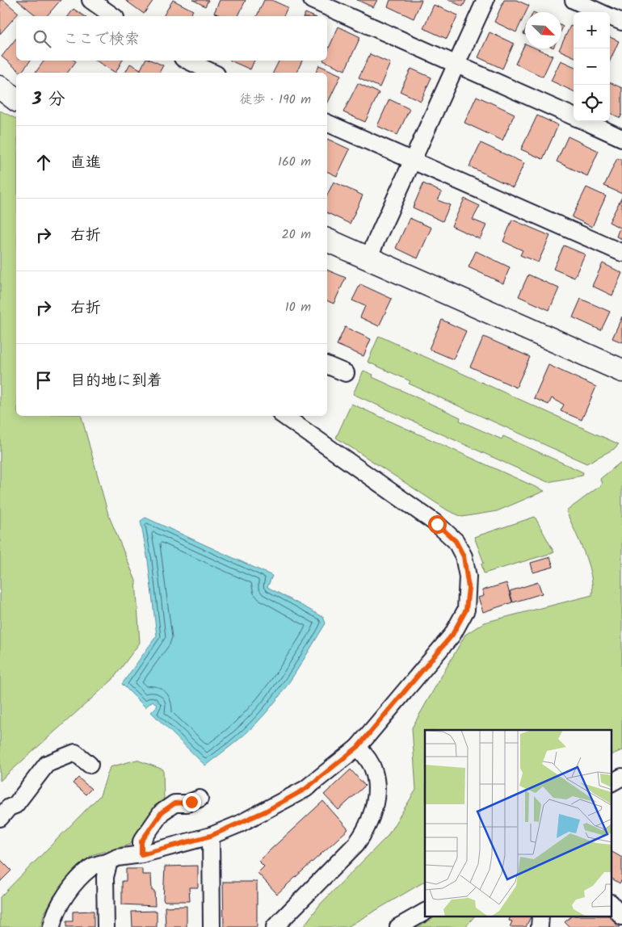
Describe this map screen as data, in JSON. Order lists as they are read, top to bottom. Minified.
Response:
{"north":"bottom right","page":{"map_buttons":["+","−"],"search":"ここで検索","heading":["3 分","徒歩 · 190 m"],"list":[["直進","160 m"],["右折","20 m"],["右折","10 m"],"目的地に到着"]}}
